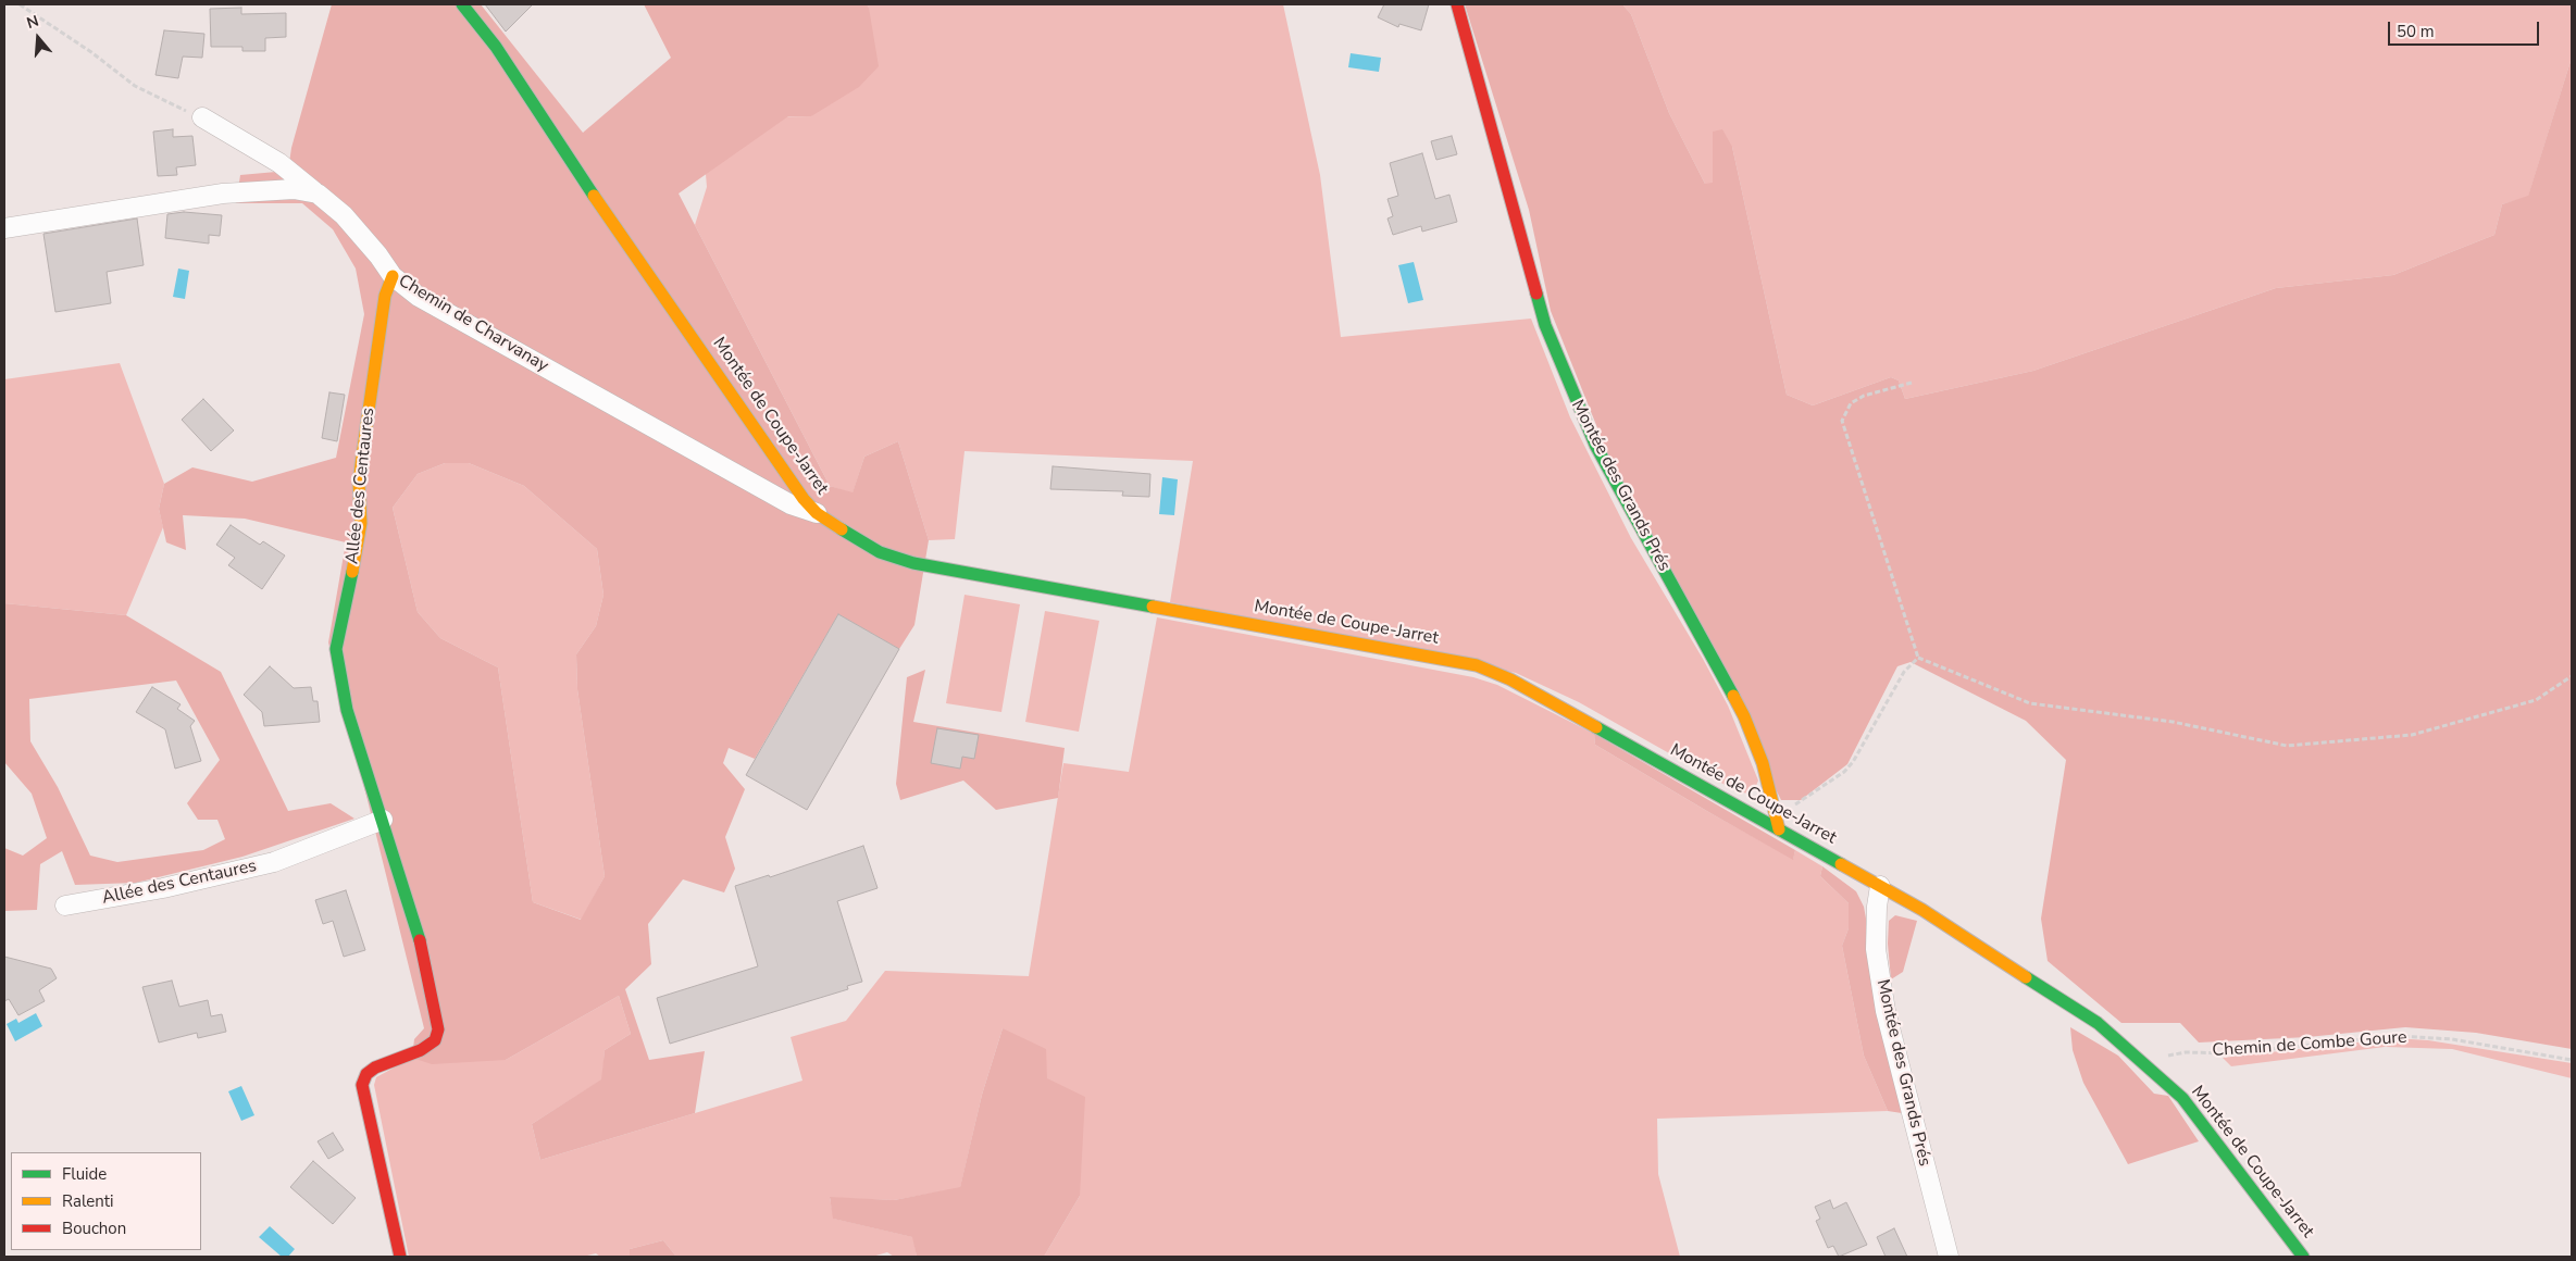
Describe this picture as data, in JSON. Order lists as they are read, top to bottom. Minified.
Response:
{"streets":{"main road":["Montée de Coupe-Jarret","Allée des Centaures","Montée des Grands Prés"],"street":["Chemin de Charvanay"],"path":["Chemin de Combe Goure"]},"crossings":[["Chemin de Charvanay","Montée de Coupe-Jarret"],["Chemin de Charvanay","Allée des Centaures"],["Montée de Coupe-Jarret","Montée des Grands Prés"],["Montée de Coupe-Jarret","Chemin de Combe Goure"]],"legend":["Fluide","Ralenti","Bouchon"],"scale_bar":"50 m","north":"top"}
